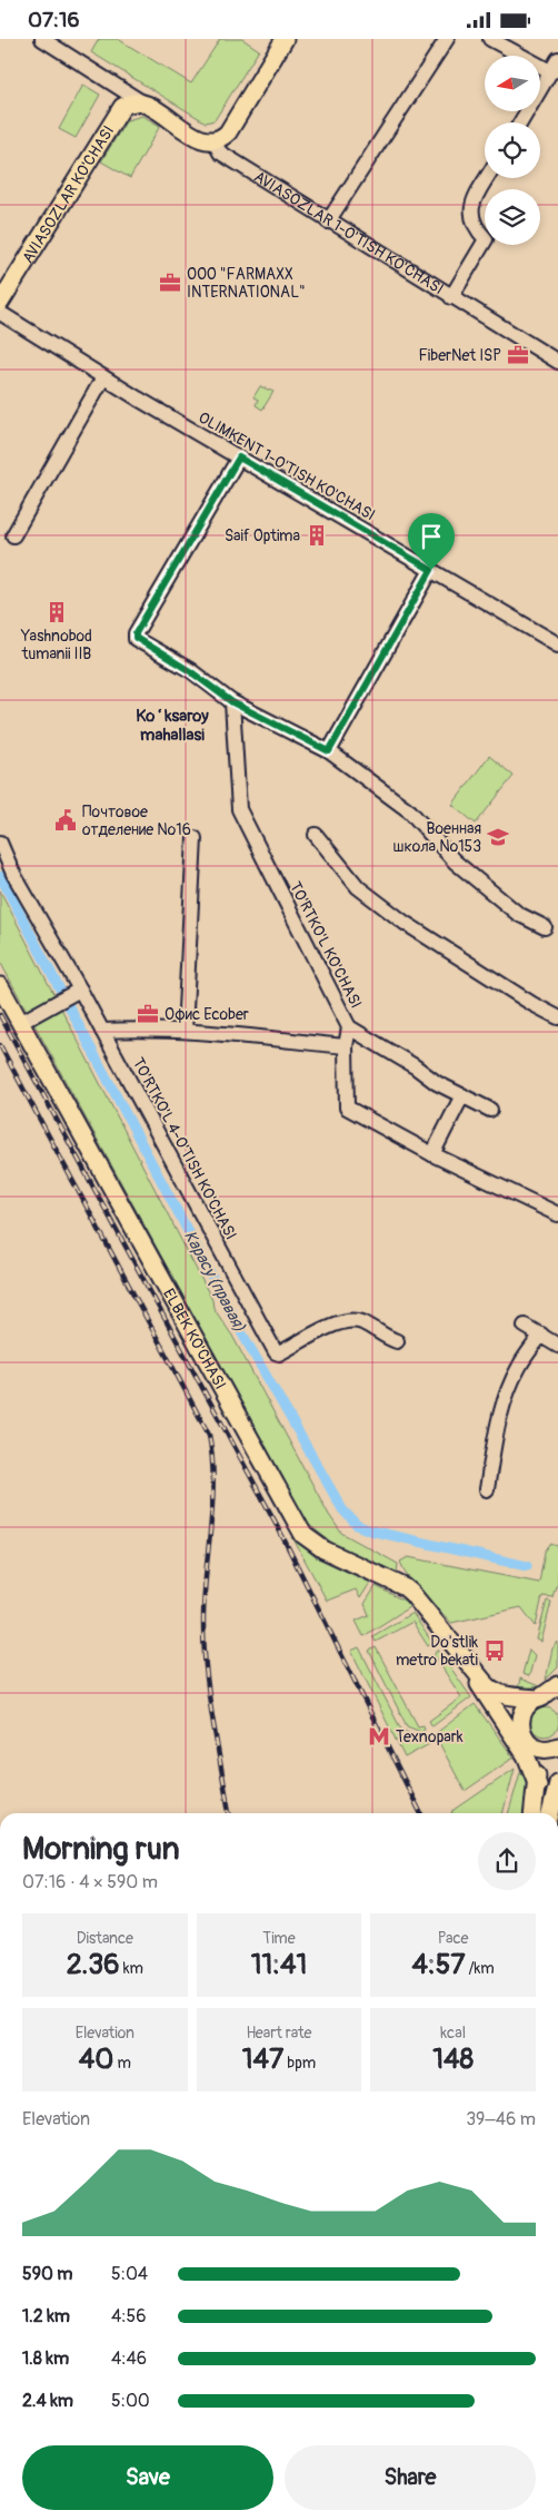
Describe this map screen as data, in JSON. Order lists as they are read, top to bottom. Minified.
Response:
{"streets":{"main road":["AVIASOZLAR KO'CHASI","AVIASOZLAR 1-O'TISH KO'CHASI","ELBEK KO'CHASI"],"street":["OLIMKENT 1-O'TISH KO'CHASI","TO'RTKO'L KO'CHASI","TO'RTKO'L 4-O'TISH KO'CHASI"]},"crossings":[["AVIASOZLAR KO'CHASI","AVIASOZLAR 1-O'TISH KO'CHASI"]],"districts":["Koʻksaroy mahallasi"],"water":["Карасу (правая)"],"places":{"office":["OOO \"FARMAXX INTERNATIONAL\"","FiberNet ISP","Офис Ecober"],"building":["Saif Optima","Yashnobod tumanii IIB"],"public building":["Почтовое отделение №16"],"school or university":["Военная школа №153"],"bus stop":["Do'stlik metro bekati"],"metro station":["Texnopark"]},"north":"left","page":{"status":"07:16","heading":["Morning run","07:16 · 4 × 590 m"],"stats":[["Distance","2.36 km"],["Time","11:41"],["Pace","4:57 /km"],["Elevation","40 m"],["Heart rate","147 bpm"],["kcal","148"]],"chart":["Elevation","39–46 m"],"list":[{"name":"590 m","note":"5:04"},{"name":"1.2 km","note":"4:56"},{"name":"1.8 km","note":"4:46"},{"name":"2.4 km","note":"5:00"}],"buttons":["Save","Share"]}}
